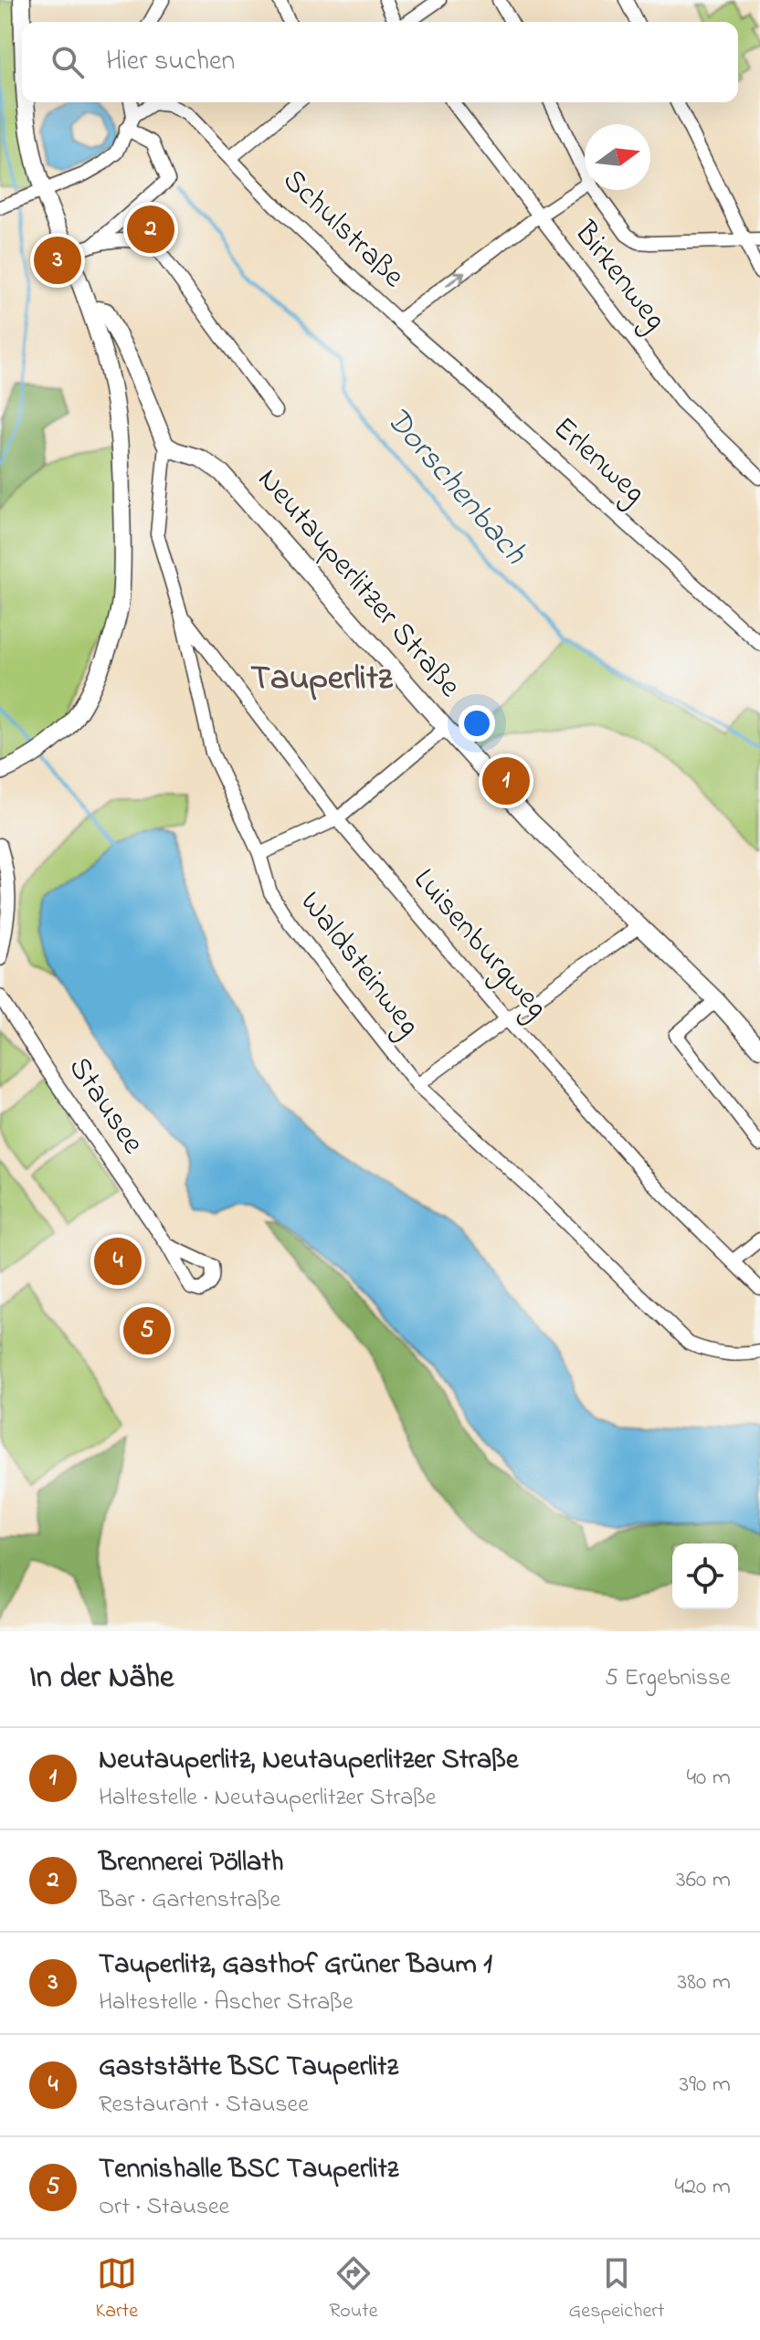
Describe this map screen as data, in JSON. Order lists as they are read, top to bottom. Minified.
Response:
{"streets":{"street":["Schulstraße","Birkenweg","Erlenweg","Neutauperlitzer Straße","Luisenburgweg","Waldsteinweg","Stausee"]},"crossings":[["Schulstraße","Birkenweg"],["Schulstraße","Erlenweg"],["Neutauperlitzer Straße","Waldsteinweg"],["Luisenburgweg","Waldsteinweg"]],"districts":["Tauperlitz"],"water":["Dorschenbach"],"north":"right","page":{"search":"Hier suchen","pins":["2","3","1","4","5"],"heading":["In der Nähe","5 Ergebnisse"],"list":[{"mark":"1","name":"Neutauperlitz, Neutauperlitzer Straße","note":"Haltestelle · Neutauperlitzer Straße","value":"40 m"},{"mark":"2","name":"Brennerei Pöllath","note":"Bar · Gartenstraße","value":"360 m"},{"mark":"3","name":"Tauperlitz, Gasthof Grüner Baum 1","note":"Haltestelle · Ascher Straße","value":"380 m"},{"mark":"4","name":"Gaststätte BSC Tauperlitz","note":"Restaurant · Stausee","value":"390 m"},{"mark":"5","name":"Tennishalle BSC Tauperlitz","note":"Ort · Stausee","value":"420 m"}],"nav":["Karte","Route","Gespeichert"]}}
